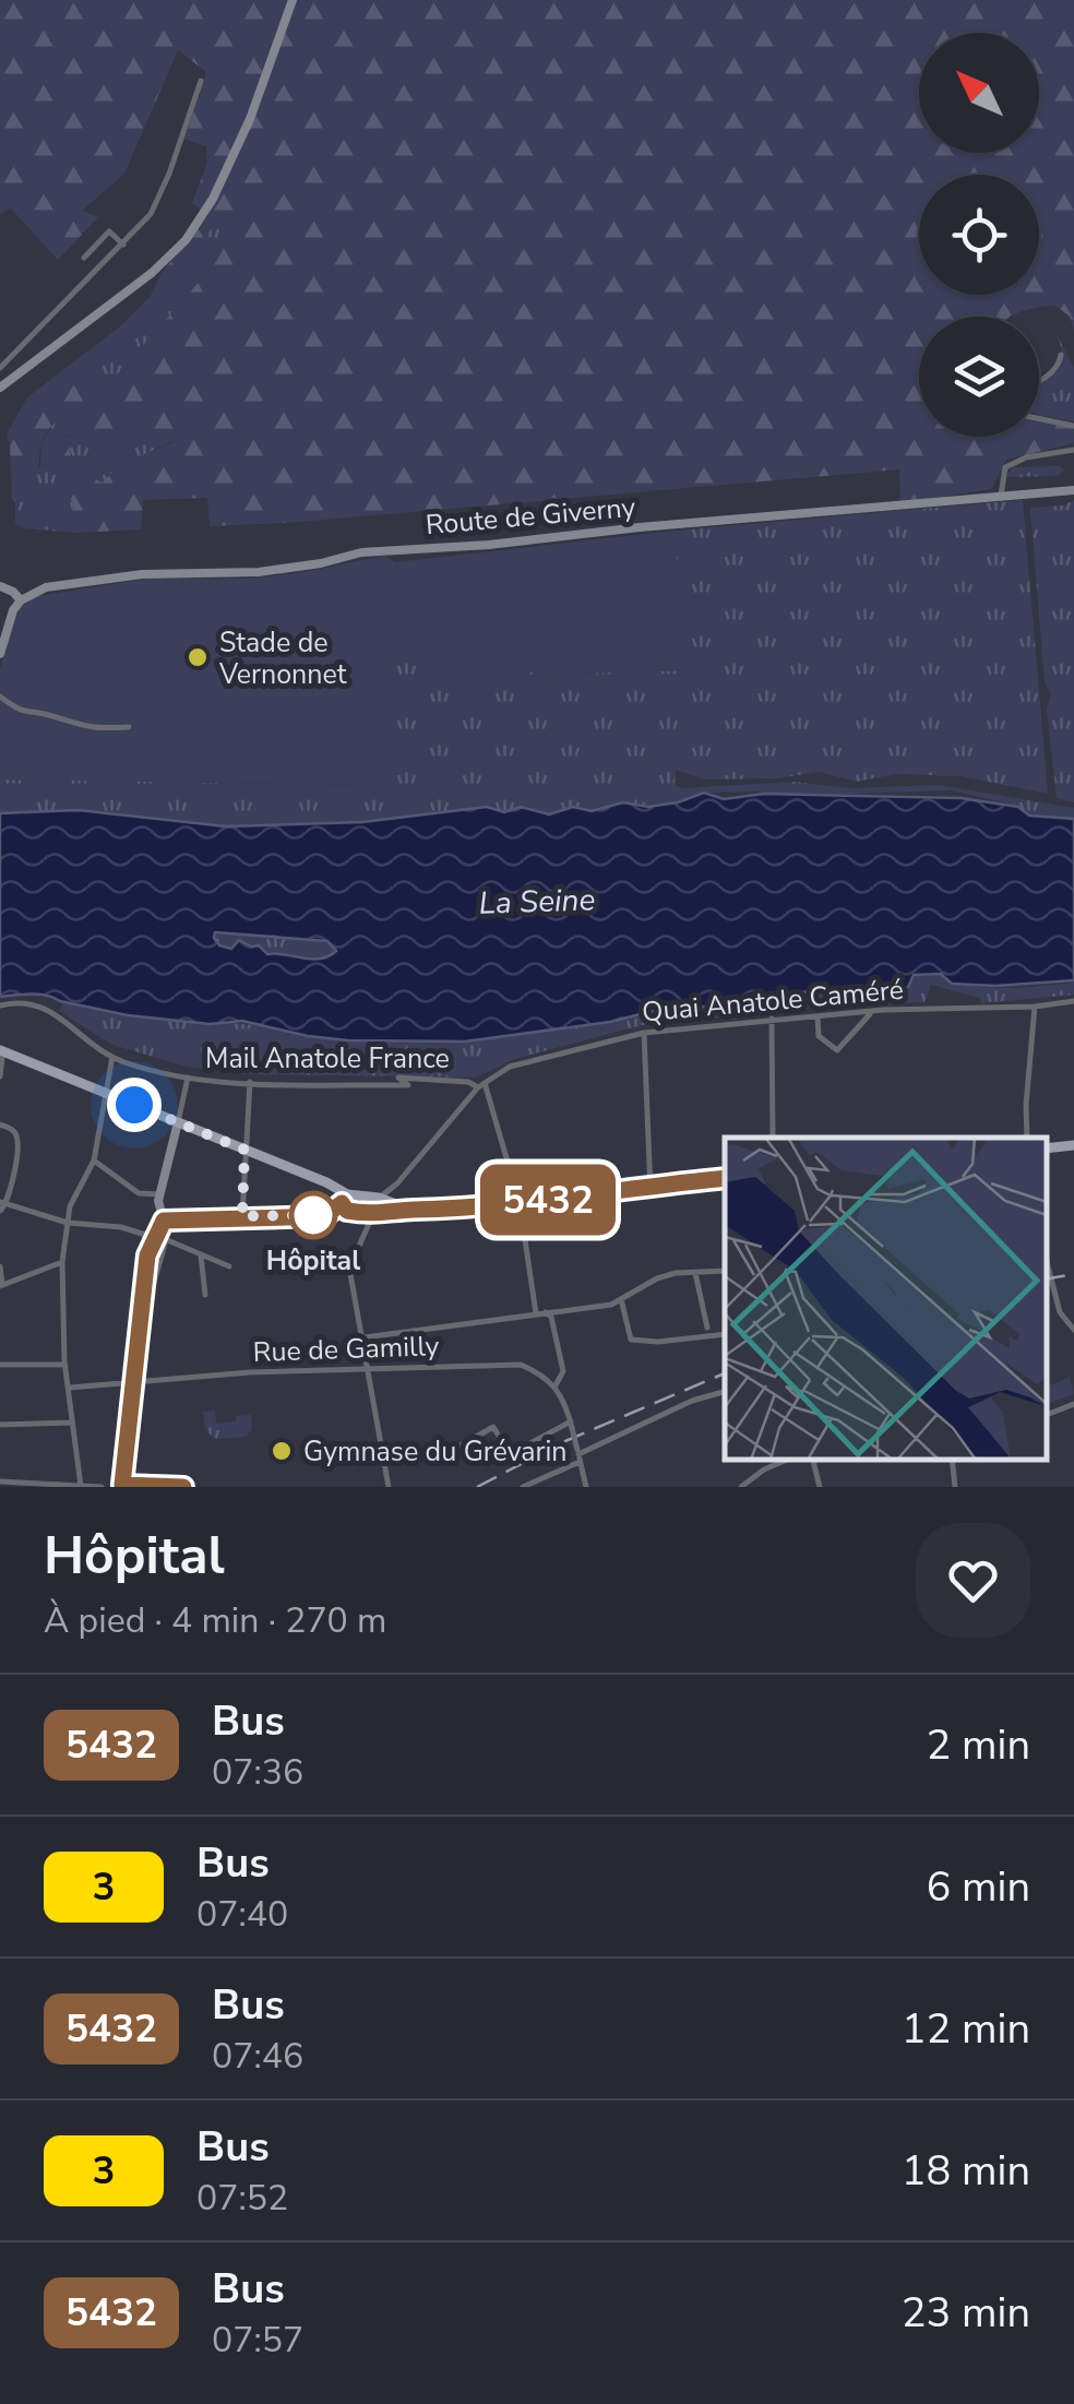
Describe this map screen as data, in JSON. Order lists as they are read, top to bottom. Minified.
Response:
{"streets":{"main road":["Route de Giverny"],"street":["Quai Anatole Caméré","Mail Anatole France","Rue de Gamilly"]},"crossings":[["Quai Anatole Caméré","Mail Anatole France"]],"water":["La Seine"],"places":["Stade de Vernonnet","Hôpital","Gymnase du Grévarin"],"lines":["bus line 5432"],"north":"top left","page":{"on_map":"5432","heading":["Hôpital","À pied · 4 min · 270 m"],"list":[{"mark":"5432","name":"Bus","note":"07:36","value":"2 min"},{"mark":"3","name":"Bus","note":"07:40","value":"6 min"},{"mark":"5432","name":"Bus","note":"07:46","value":"12 min"},{"mark":"3","name":"Bus","note":"07:52","value":"18 min"},{"mark":"5432","name":"Bus","note":"07:57","value":"23 min"}]}}
